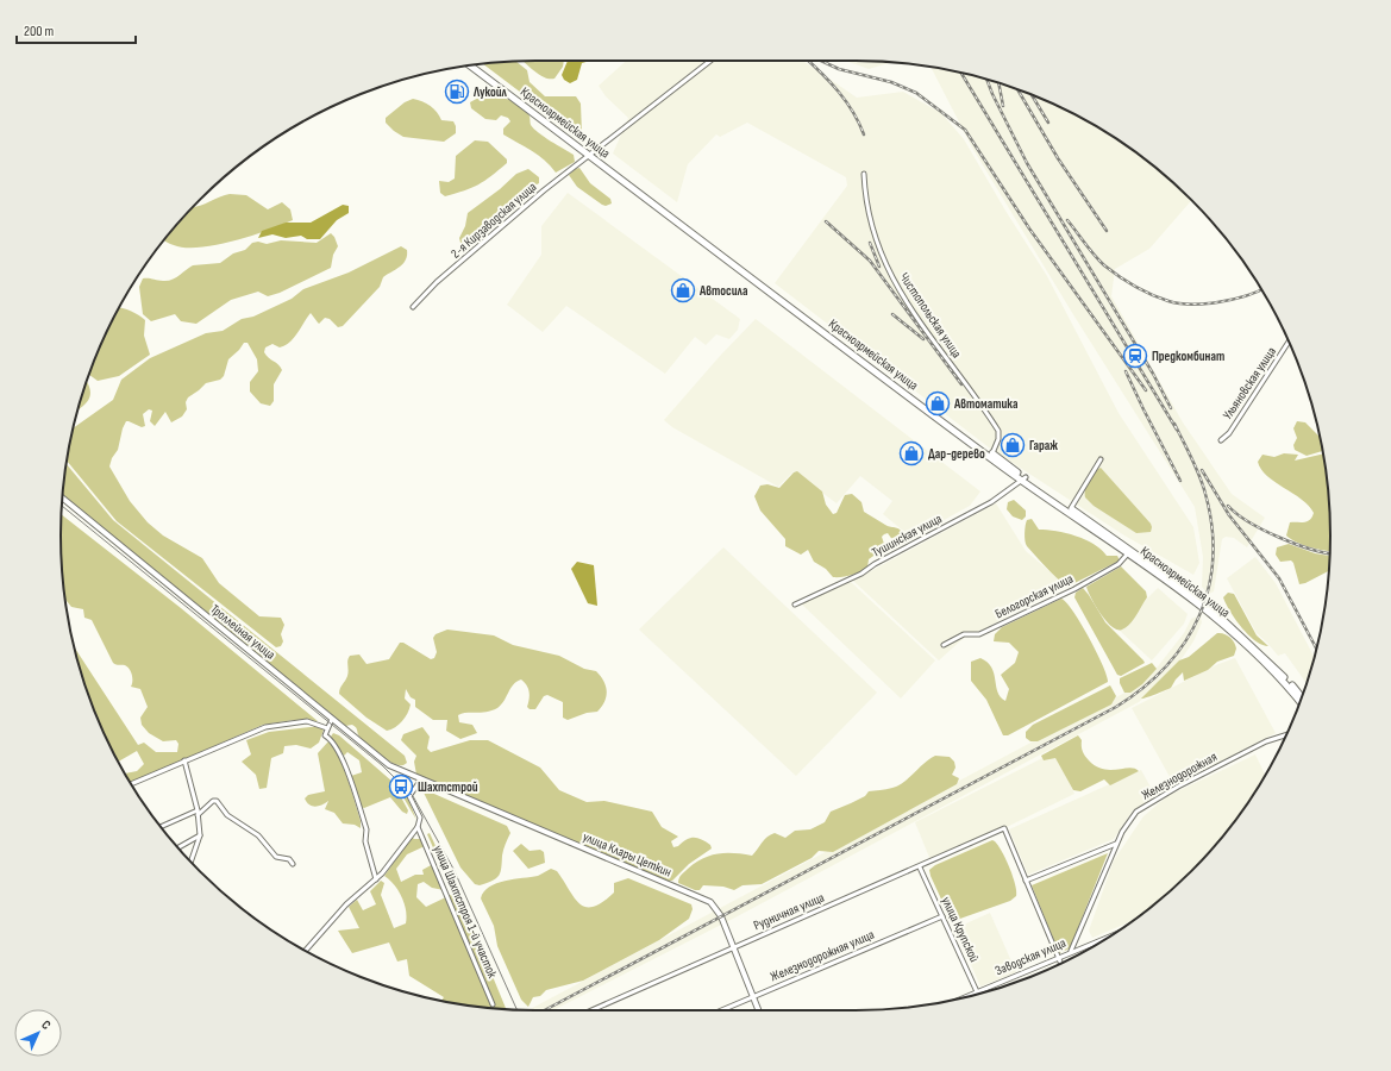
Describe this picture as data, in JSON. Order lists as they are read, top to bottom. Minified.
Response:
{"streets":{"main road":["Красноармейская улица"],"street":["2-я Кирзаводская улица","Чистопольская улица","Ульяновская улица","Тушинская улица","Белогорская улица","Троллейная улица","Железнодорожная","улица Клары Цеткин","улица Шахтстроя 1-й участок","Рудничная улица","улица Крупской","Железнодорожная улица","Заводская улица"]},"crossings":[["Красноармейская улица","2-я Кирзаводская улица"],["Красноармейская улица","Чистопольская улица"],["Красноармейская улица","Тушинская улица"],["Красноармейская улица","Белогорская улица"],["Троллейная улица","улица Клары Цеткин"],["Троллейная улица","улица Шахтстроя 1-й участок"],["Железнодорожная","Заводская улица"],["улица Клары Цеткин","улица Шахтстроя 1-й участок"],["улица Клары Цеткин","Рудничная улица"],["улица Клары Цеткин","Железнодорожная улица"],["Рудничная улица","улица Крупской"],["улица Крупской","Железнодорожная улица"],["улица Крупской","Заводская улица"]],"places":{"fuel station":["Лукойл"],"shop":["Автосила","Автоматика","Гараж","Дар-дерево"],"station":["Предкомбинат"],"bus stop":["Шахтстрой"]},"scale_bar":"200 m","north":"top right"}
